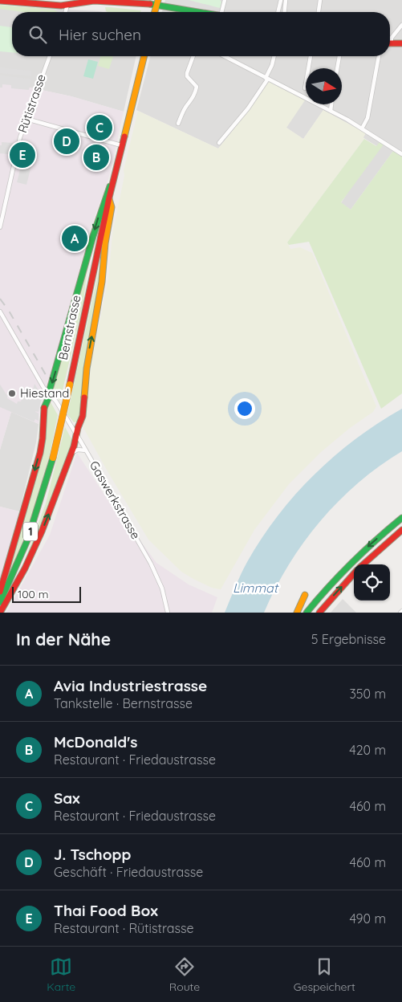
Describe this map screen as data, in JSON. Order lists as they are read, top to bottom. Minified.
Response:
{"streets":{"main road":["Bernstrasse","1"],"street":["Rütistrasse","Gaswerkstrasse"]},"water":["Limmat"],"places":["Hiestand"],"scale_bar":"100 m","north":"right","page":{"search":"Hier suchen","pins":["C","D","E","B","A"],"scale":"100 m","heading":["In der Nähe","5 Ergebnisse"],"list":[{"mark":"A","name":"Avia Industriestrasse","note":"Tankstelle · Bernstrasse","value":"350 m"},{"mark":"B","name":"McDonald's","note":"Restaurant · Friedaustrasse","value":"420 m"},{"mark":"C","name":"Sax","note":"Restaurant · Friedaustrasse","value":"460 m"},{"mark":"D","name":"J. Tschopp","note":"Geschäft · Friedaustrasse","value":"460 m"},{"mark":"E","name":"Thai Food Box","note":"Restaurant · Rütistrasse","value":"490 m"}],"nav":["Karte","Route","Gespeichert"]}}
